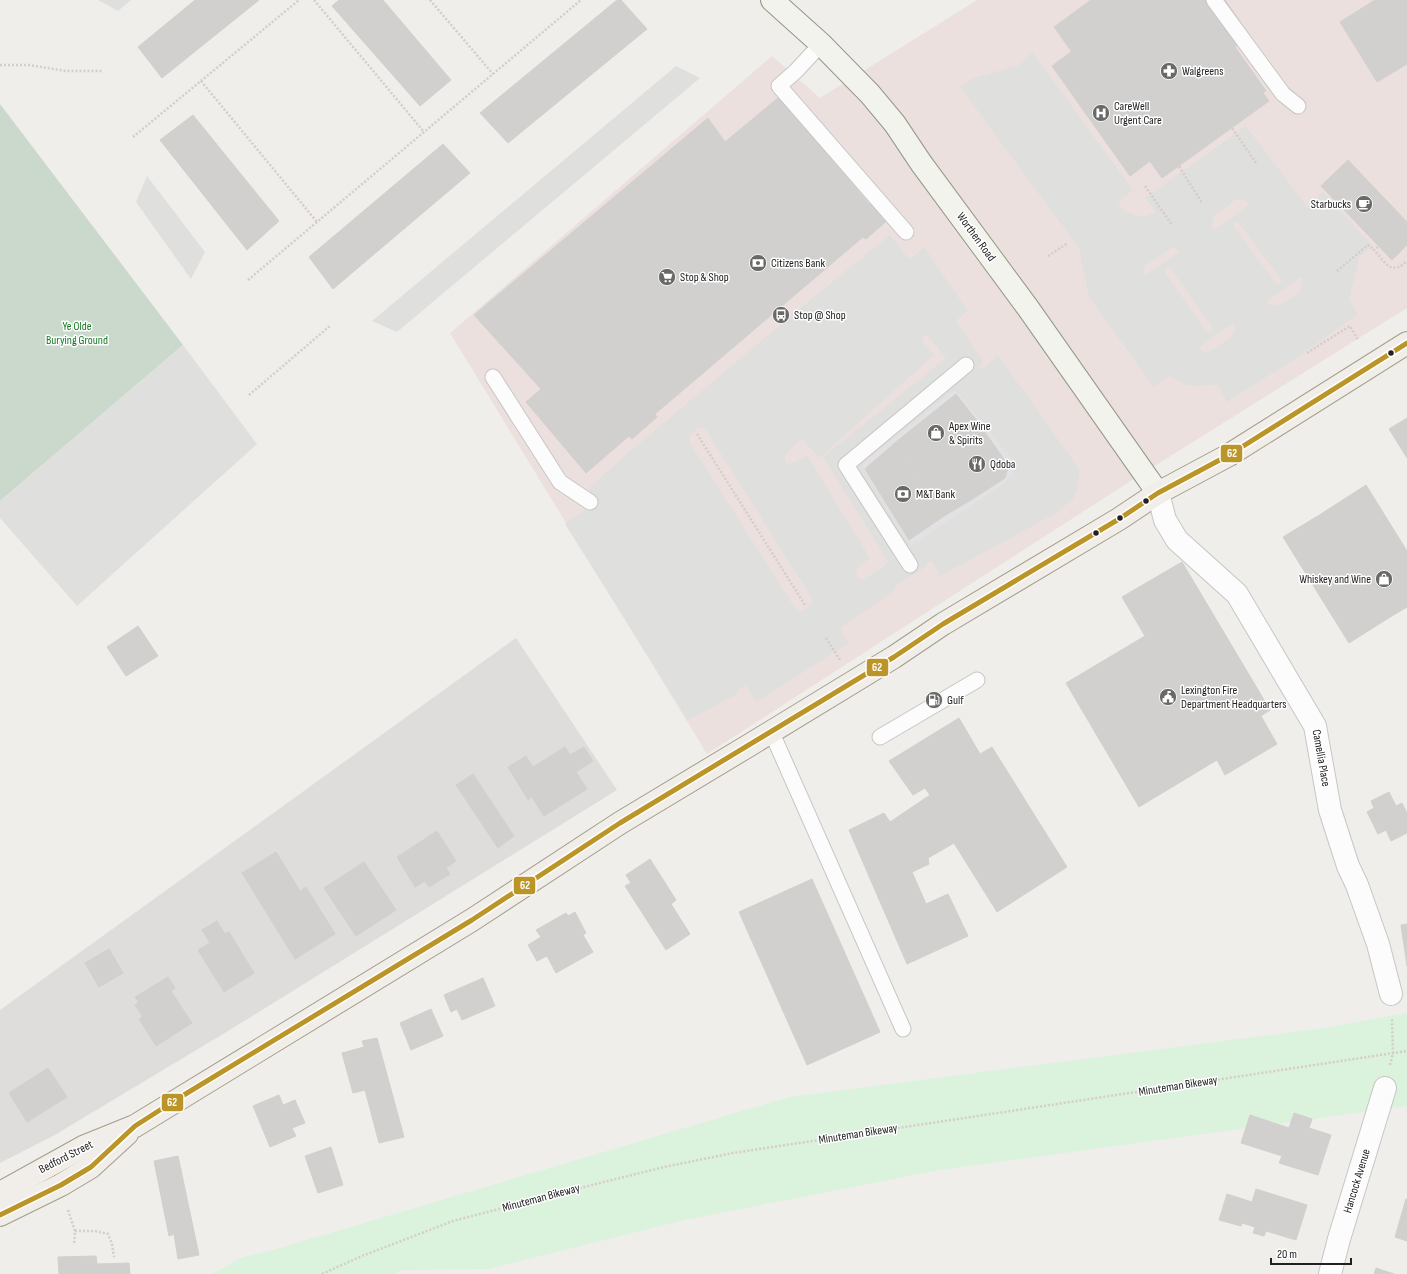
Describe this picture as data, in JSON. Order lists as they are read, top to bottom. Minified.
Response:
{"streets":{"main road":["Worthen Road","Bedford Street"],"street":["Camellia Place","Hancock Avenue"],"path":["Minuteman Bikeway"]},"crossings":[["Worthen Road","Camellia Place"],["Worthen Road","Bedford Street"],["Camellia Place","Bedford Street"]],"parks":["Ye Olde Burying Ground"],"places":{"pharmacy":["Walgreens"],"hospital":["CareWell Urgent Care"],"cafe":["Starbucks"],"bank":["Citizens Bank","M&T Bank"],"supermarket":["Stop & Shop"],"bus stop":["Stop @ Shop"],"shop":["Apex Wine & Spirits","Whiskey and Wine"],"restaurant":["Qdoba"],"public building":["Lexington Fire Department Headquarters"],"fuel station":["Gulf"]},"lines":["transit line 62"],"scale_bar":"20 m"}
